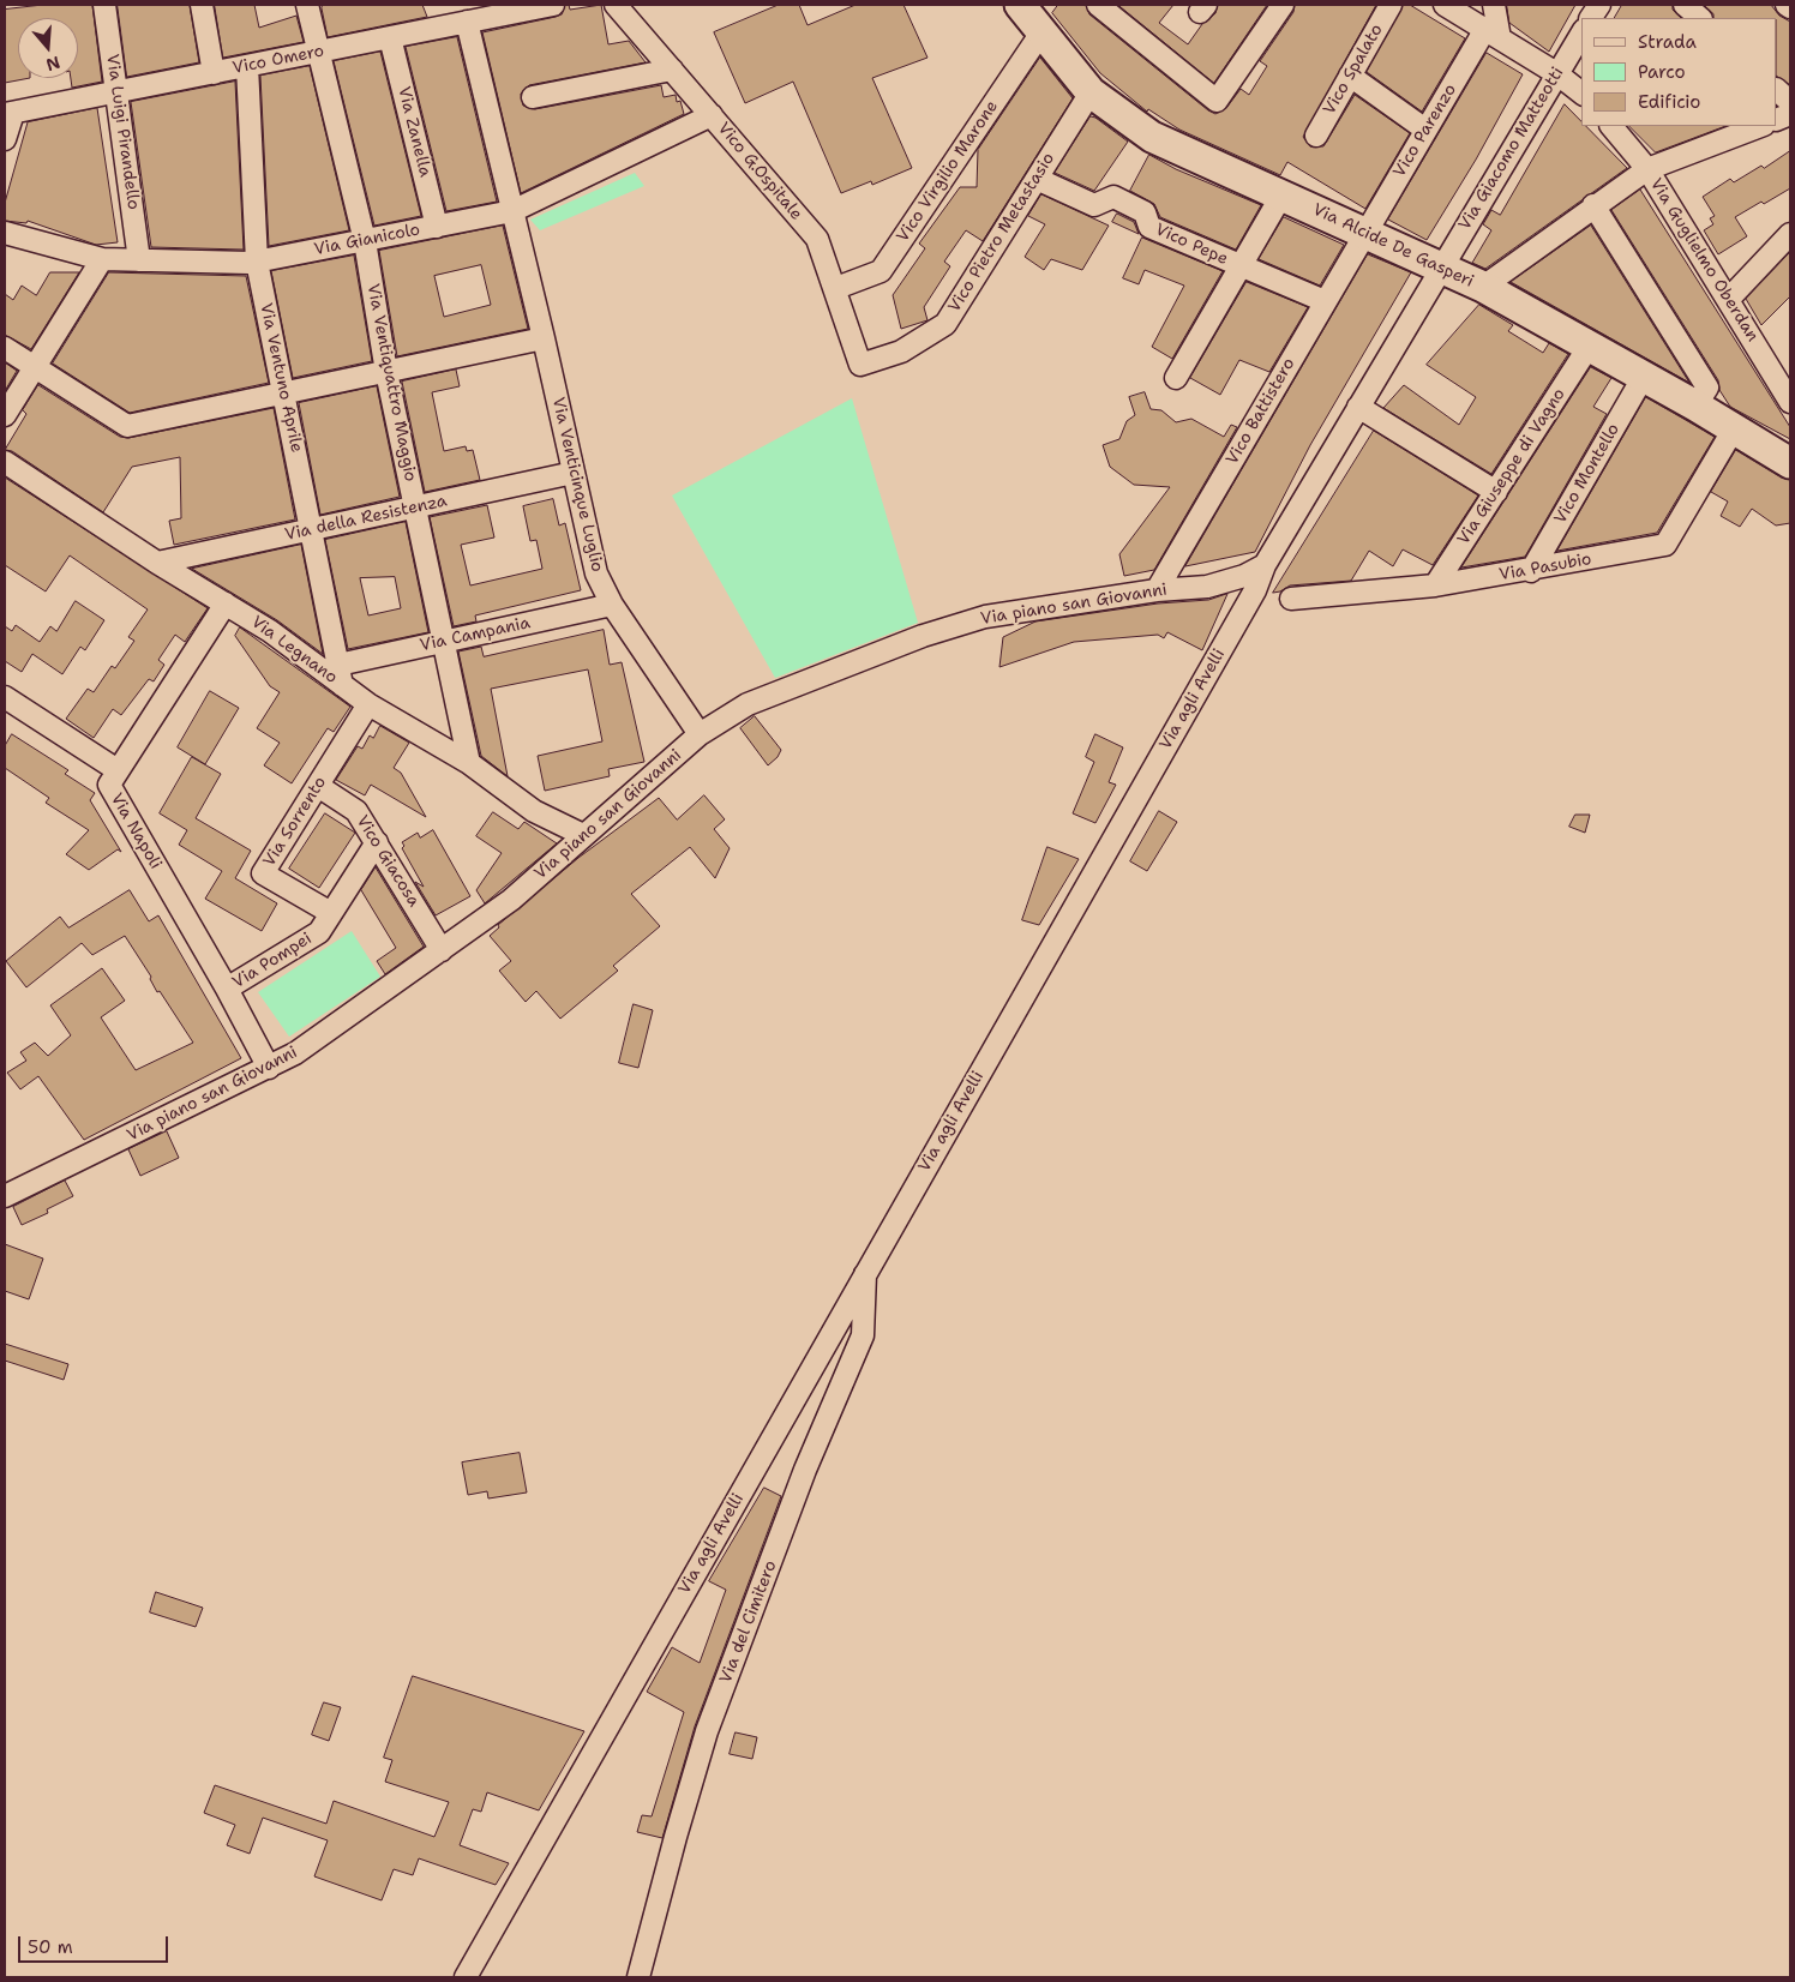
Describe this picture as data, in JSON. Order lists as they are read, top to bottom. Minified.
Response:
{"streets":{"street":["Vico Omero","Vico Spalato","Vico Parenzo","Via Luigi Pirandello","Via Zanella","Via Giacomo Matteotti","Vico G.Ospitale","Vico Virgilio Marone","Vico Pietro Metastasio","Via Gianicolo","Vico Pepe","Via Alcide De Gasperi","Via Guglielmo Oberdan","Via Ventuno Aprile","Via Ventiquattro Maggio","Vico Battistero","Via Giuseppe di Vagno","Vico Montello","Via Venticinque Luglio","Via della Resistenza","Via Pasubio","Via piano san Giovanni","Via Campania","Via Legnano","Via agli Avelli","Via Sorrento","Via Napoli","Vico Giacosa","Via Pompei","Via del Cimitero"]},"crossings":[["Vico Omero","Via Luigi Pirandello"],["Vico Omero","Via Zanella"],["Vico Omero","Via Ventuno Aprile"],["Vico Omero","Via Ventiquattro Maggio"],["Vico Omero","Via Venticinque Luglio"],["Vico Parenzo","Via Alcide De Gasperi"],["Vico Parenzo","Vico Battistero"],["Via Luigi Pirandello","Via Gianicolo"],["Via Zanella","Via Gianicolo"],["Via Giacomo Matteotti","Via Alcide De Gasperi"],["Via Giacomo Matteotti","Via agli Avelli"],["Vico G.Ospitale","Vico Virgilio Marone"],["Vico G.Ospitale","Vico Pietro Metastasio"],["Vico G.Ospitale","Via Gianicolo"],["Vico Virgilio Marone","Via Alcide De Gasperi"],["Vico Pietro Metastasio","Vico Pepe"],["Vico Pietro Metastasio","Via Alcide De Gasperi"],["Via Gianicolo","Via Ventuno Aprile"],["Via Gianicolo","Via Ventiquattro Maggio"],["Via Gianicolo","Via Venticinque Luglio"],["Vico Pepe","Vico Battistero"],["Via Alcide De Gasperi","Vico Battistero"],["Via Alcide De Gasperi","Via Giuseppe di Vagno"],["Via Alcide De Gasperi","Vico Montello"],["Via Alcide De Gasperi","Via Pasubio"],["Via Alcide De Gasperi","Via agli Avelli"],["Via Ventuno Aprile","Via della Resistenza"],["Via Ventuno Aprile","Via Campania"],["Via Ventuno Aprile","Via Legnano"],["Via Ventiquattro Maggio","Via della Resistenza"],["Via Ventiquattro Maggio","Via Campania"],["Via Ventiquattro Maggio","Via Legnano"],["Vico Battistero","Via piano san Giovanni"],["Via Giuseppe di Vagno","Via Pasubio"],["Vico Montello","Via Pasubio"],["Via Venticinque Luglio","Via della Resistenza"],["Via Venticinque Luglio","Via piano san Giovanni"],["Via Venticinque Luglio","Via Campania"],["Via della Resistenza","Via Legnano"],["Via piano san Giovanni","Via Legnano"],["Via piano san Giovanni","Via agli Avelli"],["Via piano san Giovanni","Via Napoli"],["Via piano san Giovanni","Vico Giacosa"],["Via Campania","Via Legnano"],["Via Legnano","Via Sorrento"],["Via Legnano","Via Napoli"],["Via agli Avelli","Via del Cimitero"],["Via Sorrento","Vico Giacosa"],["Via Sorrento","Via Pompei"],["Via Napoli","Via Pompei"],["Vico Giacosa","Via Pompei"]],"legend":["Strada","Parco","Edificio"],"scale_bar":"50 m","north":"bottom"}
